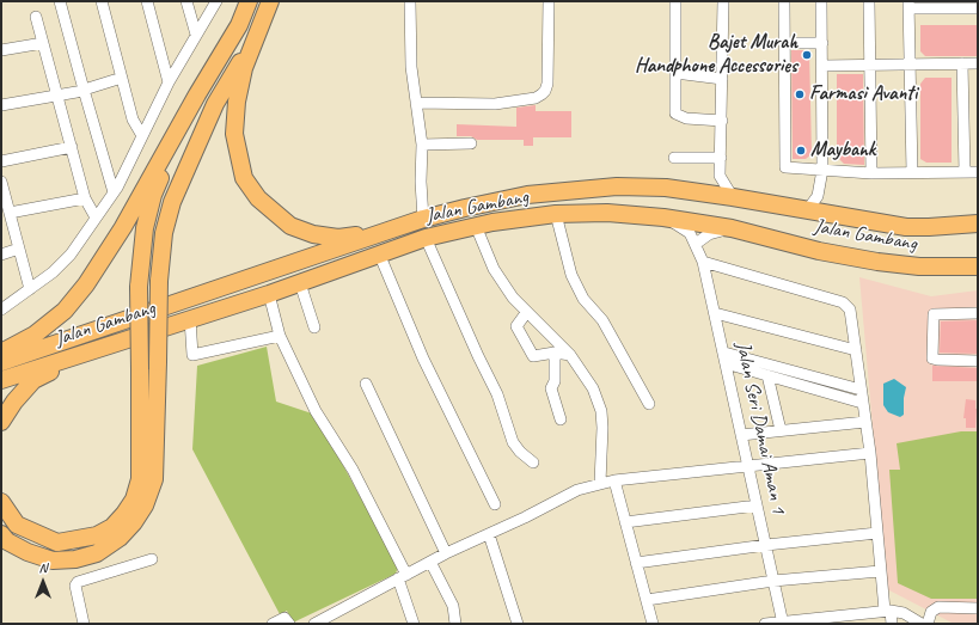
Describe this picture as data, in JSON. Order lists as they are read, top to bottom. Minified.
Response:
{"streets":{"highway":["Jalan Gambang"],"street":["Jalan Seri Damai Aman 1"]},"crossings":[["Jalan Gambang","Jalan Seri Damai Aman 1"]],"places":["Bajet Murah Handphone Accessories","Farmasi Avanti","Maybank"],"north":"top"}
